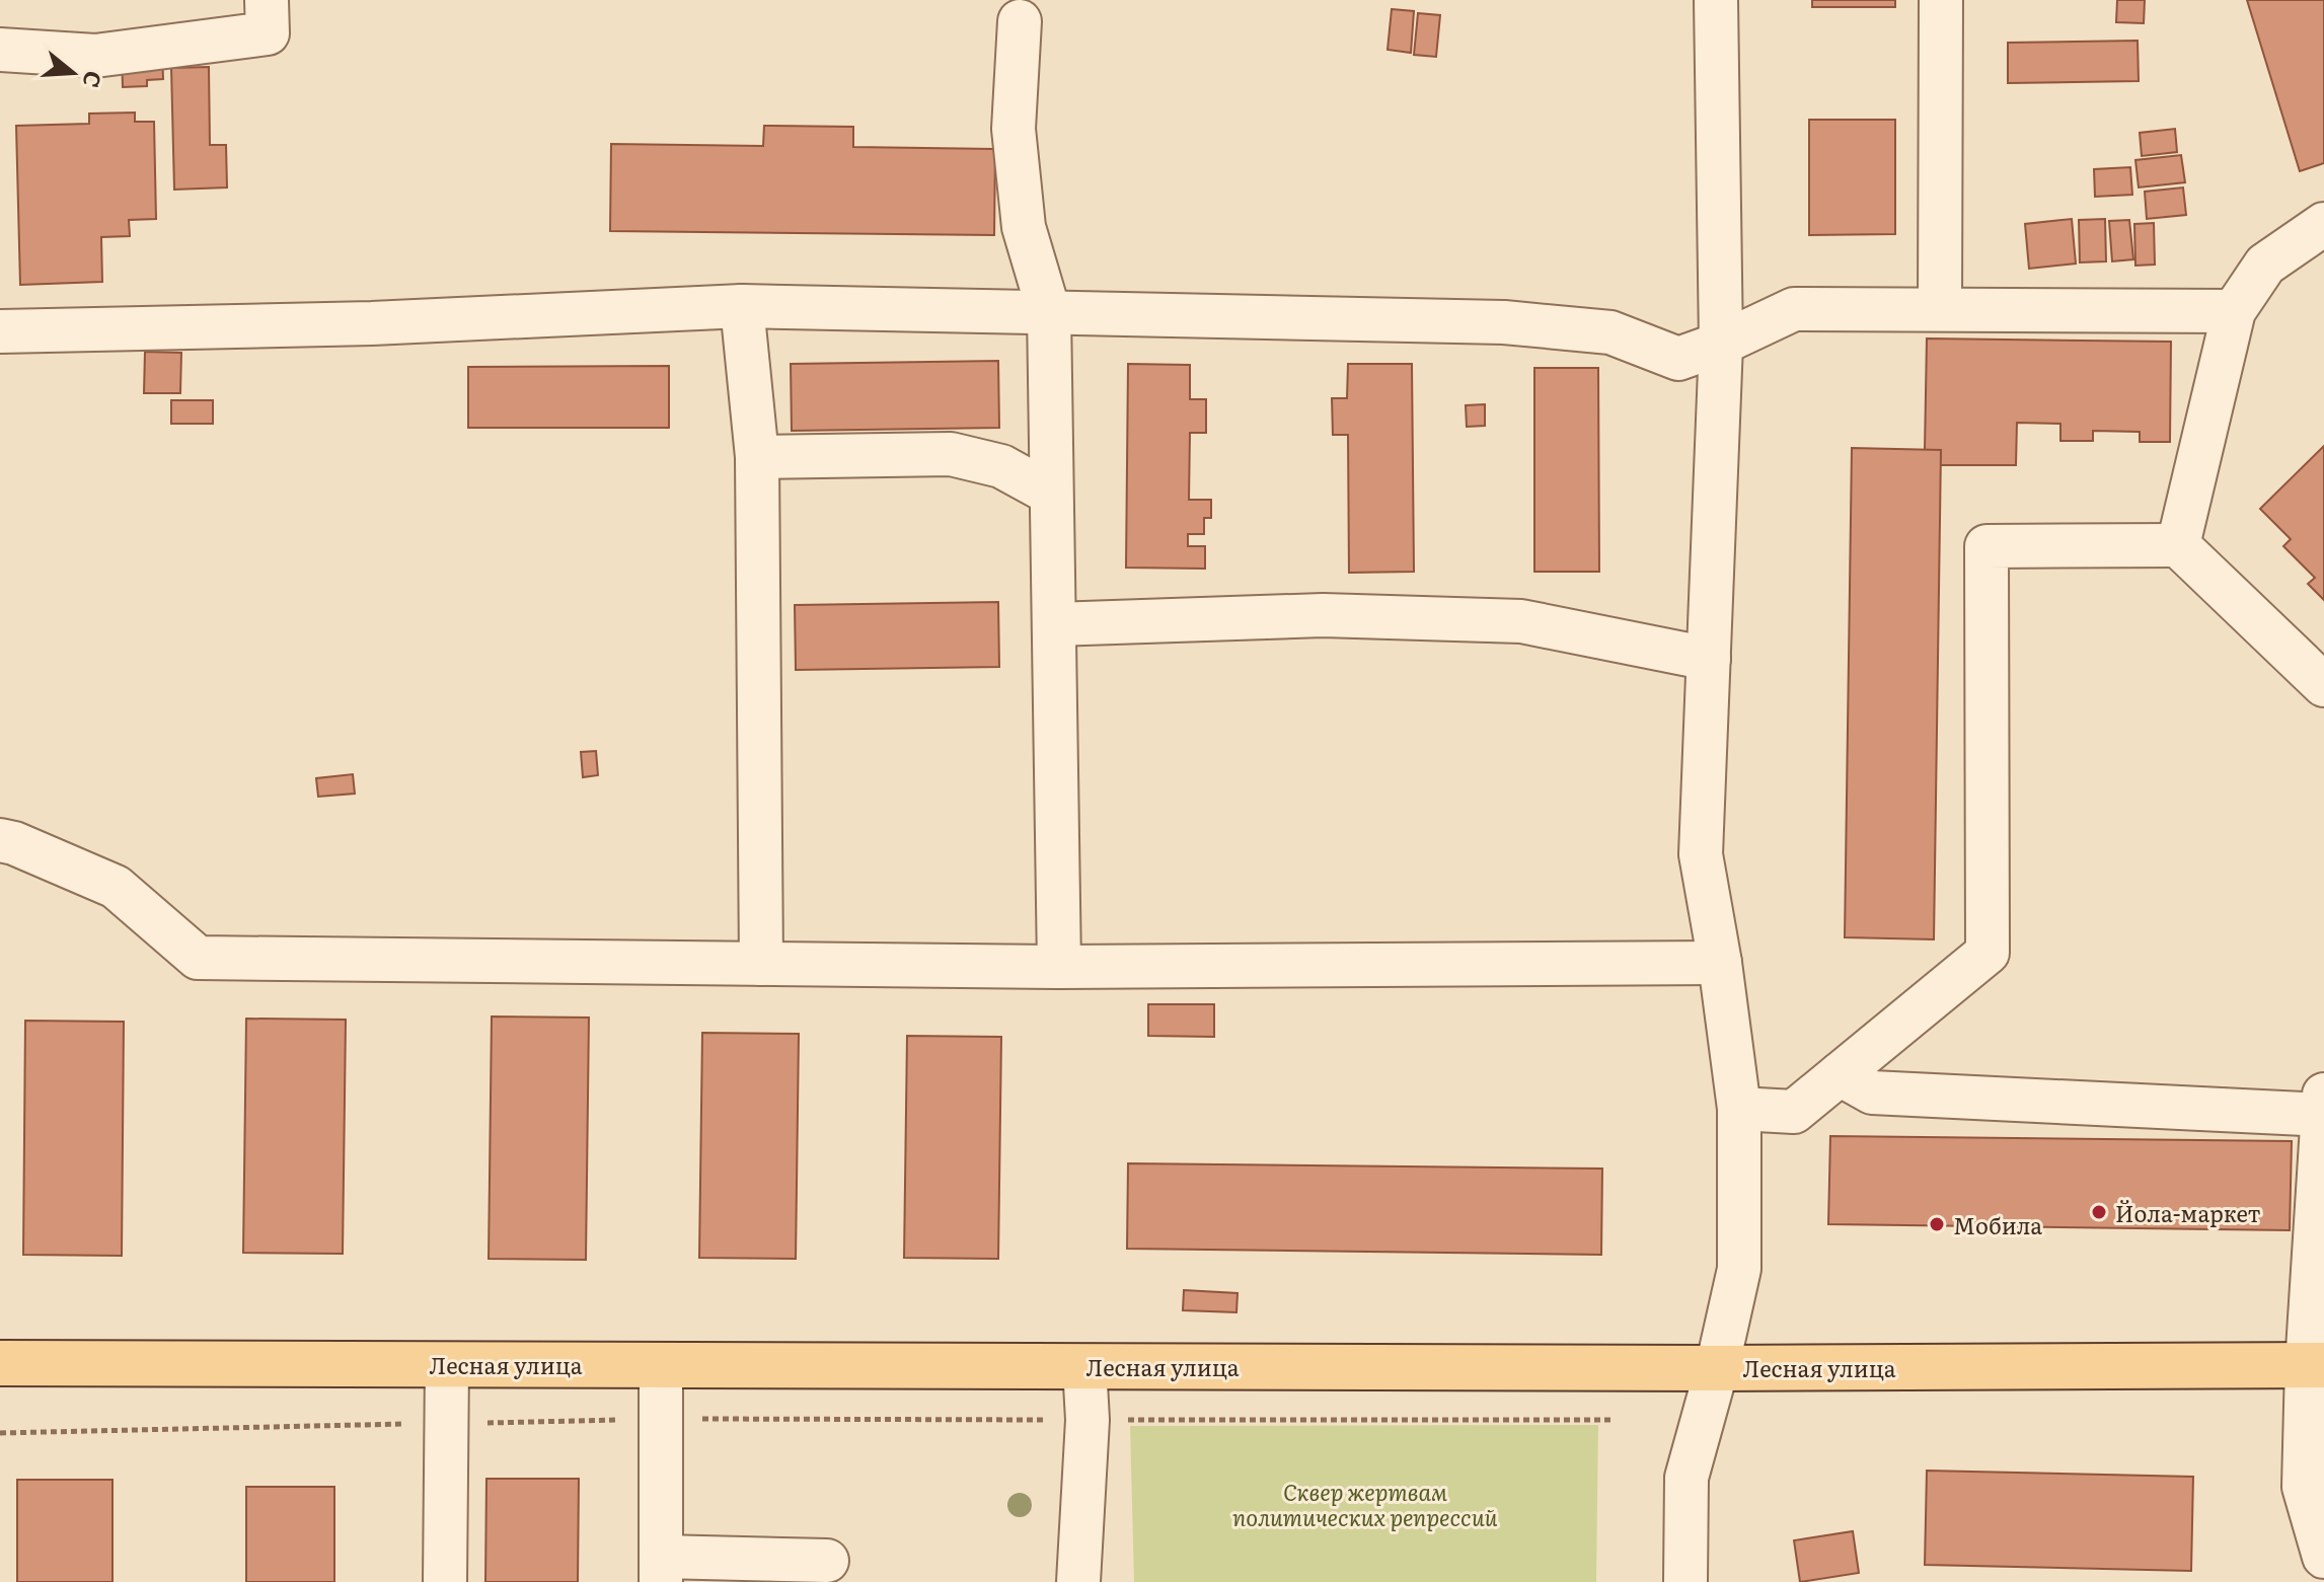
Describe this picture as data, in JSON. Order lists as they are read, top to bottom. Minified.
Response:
{"streets":{"main road":["Лесная улица"]},"parks":["Cквер жертвам политических репрессий"],"places":["Йола-маркет","Мобила"],"north":"right"}
